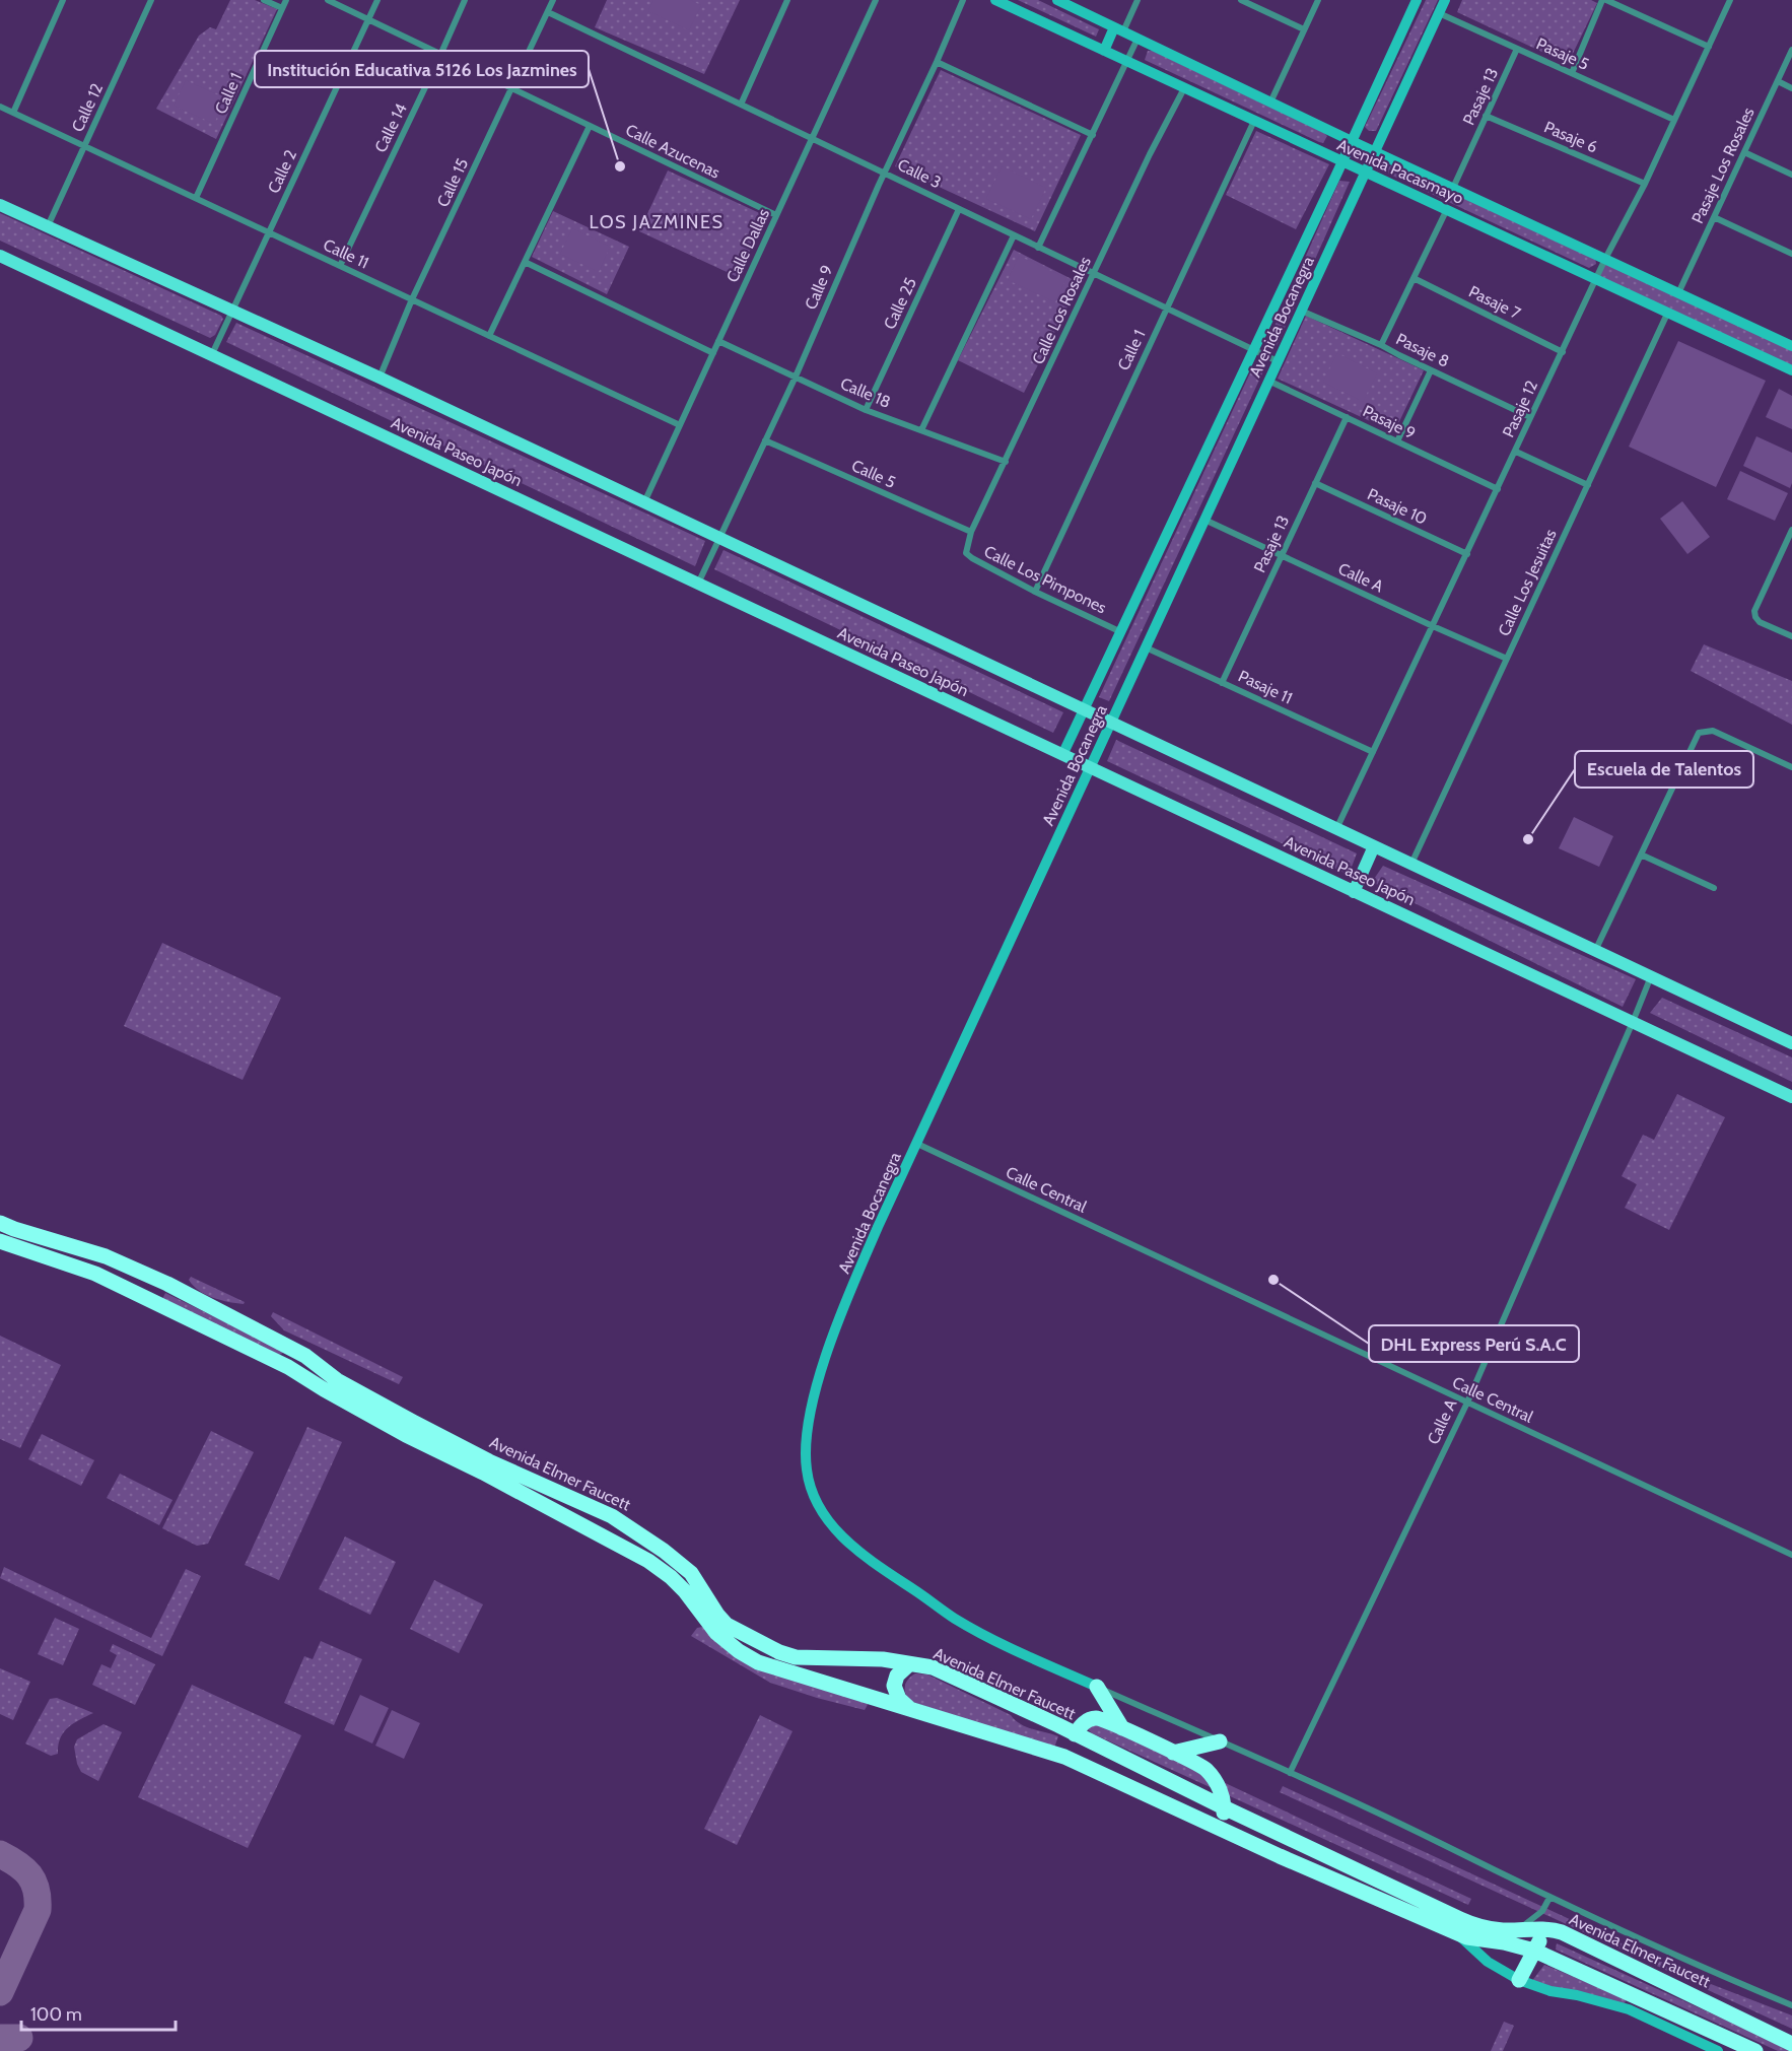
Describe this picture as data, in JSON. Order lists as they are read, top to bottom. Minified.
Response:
{"streets":{"highway":["Avenida Elmer Faucett"],"main road":["Avenida Pacasmayo","Avenida Bocanegra","Avenida Paseo Japón"],"street":["Pasaje 5","Calle 1","Pasaje 13","Calle 12","Calle 14","Pasaje 6","Calle Azucenas","Pasaje Los Rosales","Calle 2","Calle 3","Calle 15","Calle Dallas","Calle 11","Calle 9","Pasaje 7","Calle 25","Calle Los Rosales","Pasaje 8","Calle 18","Pasaje 12","Pasaje 9","Calle 5","Pasaje 10","Calle A","Calle Los Pimpones","Calle Los Jesuitas","Pasaje 11","Calle Central"]},"crossings":[["Pasaje 5","Pasaje 13"],["Pasaje 5","Avenida Bocanegra"],["Pasaje 5","Pasaje 12"],["Calle 1","Avenida Pacasmayo"],["Calle 1","Calle 3"],["Calle 1","Calle 11"],["Calle 1","Calle Los Pimpones"],["Pasaje 13","Pasaje 6"],["Pasaje 13","Avenida Pacasmayo"],["Pasaje 13","Pasaje 9"],["Pasaje 13","Pasaje 10"],["Pasaje 13","Calle A"],["Pasaje 13","Pasaje 11"],["Calle 12","Calle 11"],["Calle 12","Avenida Paseo Japón"],["Calle 14","Calle Azucenas"],["Calle 14","Calle 11"],["Pasaje 6","Pasaje 12"],["Calle Azucenas","Calle 2"],["Calle Azucenas","Calle 15"],["Calle Azucenas","Calle Dallas"],["Pasaje Los Rosales","Avenida Pacasmayo"],["Calle 2","Calle 11"],["Calle 2","Avenida Paseo Japón"],["Avenida Pacasmayo","Calle Los Rosales"],["Avenida Pacasmayo","Avenida Bocanegra"],["Avenida Pacasmayo","Pasaje 12"],["Avenida Pacasmayo","Calle Los Jesuitas"],["Calle 3","Calle 15"],["Calle 3","Calle Dallas"],["Calle 3","Calle 9"],["Calle 3","Calle 25"],["Calle 3","Calle Los Rosales"],["Calle 3","Avenida Bocanegra"],["Calle 15","Calle 11"],["Calle 15","Avenida Paseo Japón"],["Calle Dallas","Calle 11"],["Calle Dallas","Calle 18"],["Calle Dallas","Avenida Paseo Japón"],["Calle 9","Calle 18"],["Calle 9","Avenida Paseo Japón"],["Calle 9","Calle 5"],["Pasaje 7","Pasaje 12"],["Calle 25","Calle 18"],["Calle Los Rosales","Calle 18"],["Calle Los Rosales","Calle 5"],["Calle Los Rosales","Calle Los Pimpones"],["Avenida Bocanegra","Pasaje 8"],["Avenida Bocanegra","Pasaje 9"],["Avenida Bocanegra","Avenida Paseo Japón"],["Avenida Bocanegra","Calle A"],["Avenida Bocanegra","Calle Los Pimpones"],["Avenida Bocanegra","Pasaje 11"],["Avenida Bocanegra","Calle Central"],["Avenida Bocanegra","Avenida Elmer Faucett"],["Pasaje 8","Pasaje 12"],["Pasaje 12","Pasaje 9"],["Pasaje 12","Avenida Paseo Japón"],["Pasaje 12","Pasaje 10"],["Pasaje 12","Calle A"],["Pasaje 12","Pasaje 11"],["Avenida Paseo Japón","Calle A"],["Avenida Paseo Japón","Calle Los Jesuitas"],["Calle A","Calle Los Jesuitas"],["Calle A","Calle Central"],["Calle A","Avenida Elmer Faucett"]],"districts":["LOS JAZMINES"],"places":["Institución Educativa 5126 Los Jazmines","Escuela de Talentos","DHL Express Perú S.A.C"],"scale_bar":"100 m"}
